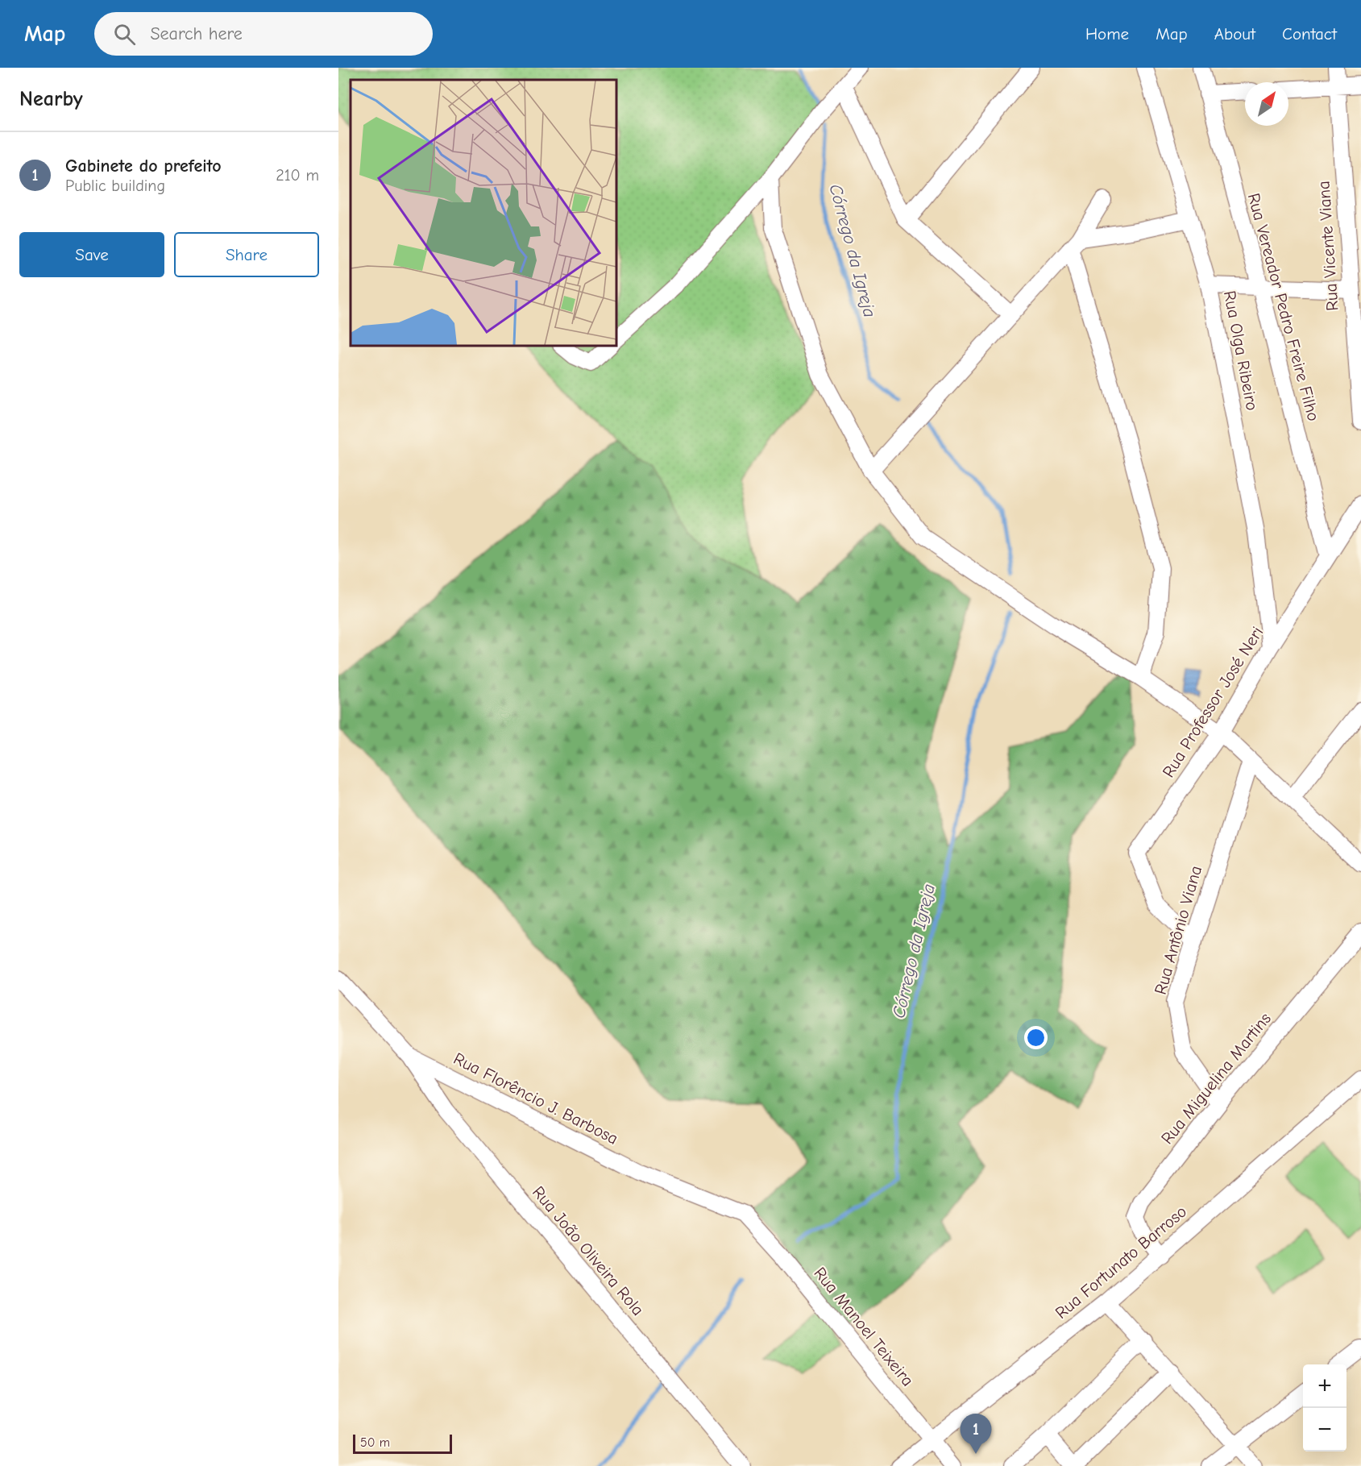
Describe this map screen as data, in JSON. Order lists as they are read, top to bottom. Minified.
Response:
{"streets":{"street":["Rua Vicente Viana","Rua Vereador Pedro Freire Filho","Rua Olga Ribeiro","Rua Professor José Neri","Rua Antônio Viana","Rua Miguelina Martins","Rua Florêncio J. Barbosa","Rua João Oliveira Rola","Rua Fortunato Barroso","Rua Manoel Teixeira"]},"crossings":[["Rua Vereador Pedro Freire Filho","Rua Professor José Neri"],["Rua Olga Ribeiro","Rua Professor José Neri"],["Rua Professor José Neri","Rua Antônio Viana"],["Rua Antônio Viana","Rua Miguelina Martins"],["Rua Miguelina Martins","Rua Fortunato Barroso"],["Rua Florêncio J. Barbosa","Rua João Oliveira Rola"],["Rua Florêncio J. Barbosa","Rua Manoel Teixeira"],["Rua Fortunato Barroso","Rua Manoel Teixeira"]],"water":["Córrego da Igreja"],"scale_bar":"50 m","north":"top right","page":{"header":"Map","search":"Search here","nav":["Home","Map","About","Contact"],"heading":"Nearby","list":[{"mark":"1","name":"Gabinete do prefeito","note":"Public building","value":"210 m"}],"buttons":["Save","Share"],"map_buttons":["+","−"],"pins":"1","scale":"50 m"}}
